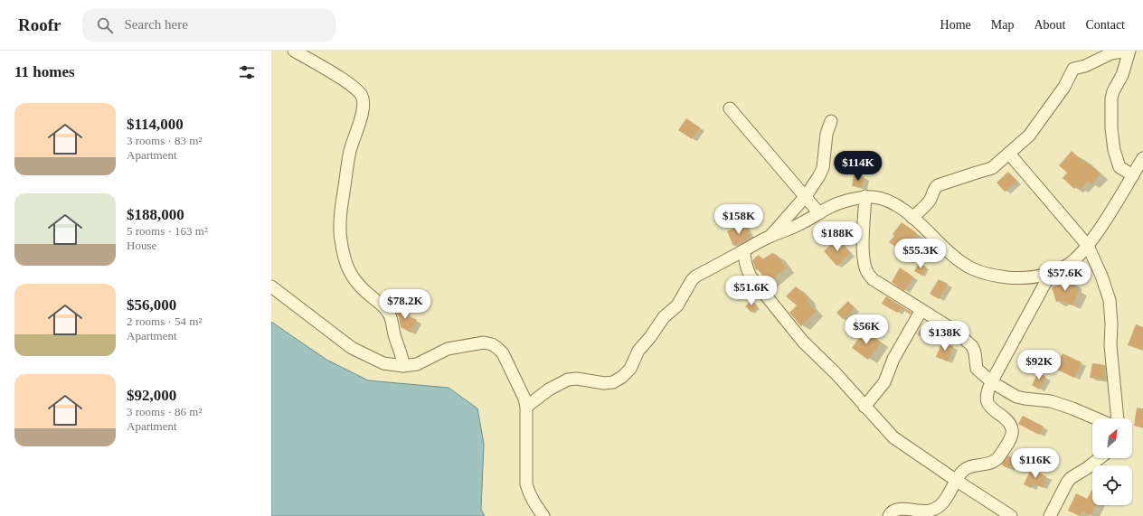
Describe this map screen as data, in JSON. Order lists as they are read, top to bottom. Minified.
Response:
{"north":"top right","page":{"header":"Roofr","search":"Search here","nav":["Home","Map","About","Contact"],"heading":"11 homes","list":[{"name":"$114,000","note":"3 rooms · 83 m² · Apartment"},{"name":"$188,000","note":"5 rooms · 163 m² · House"},{"name":"$56,000","note":"2 rooms · 54 m² · Apartment"},{"name":"$92,000","note":"3 rooms · 86 m² · Apartment"}],"price":["$114K","$158K","$188K","$55.3K","$57.6K","$51.6K","$78.2K","$56K","$138K","$92K","$116K"]}}
